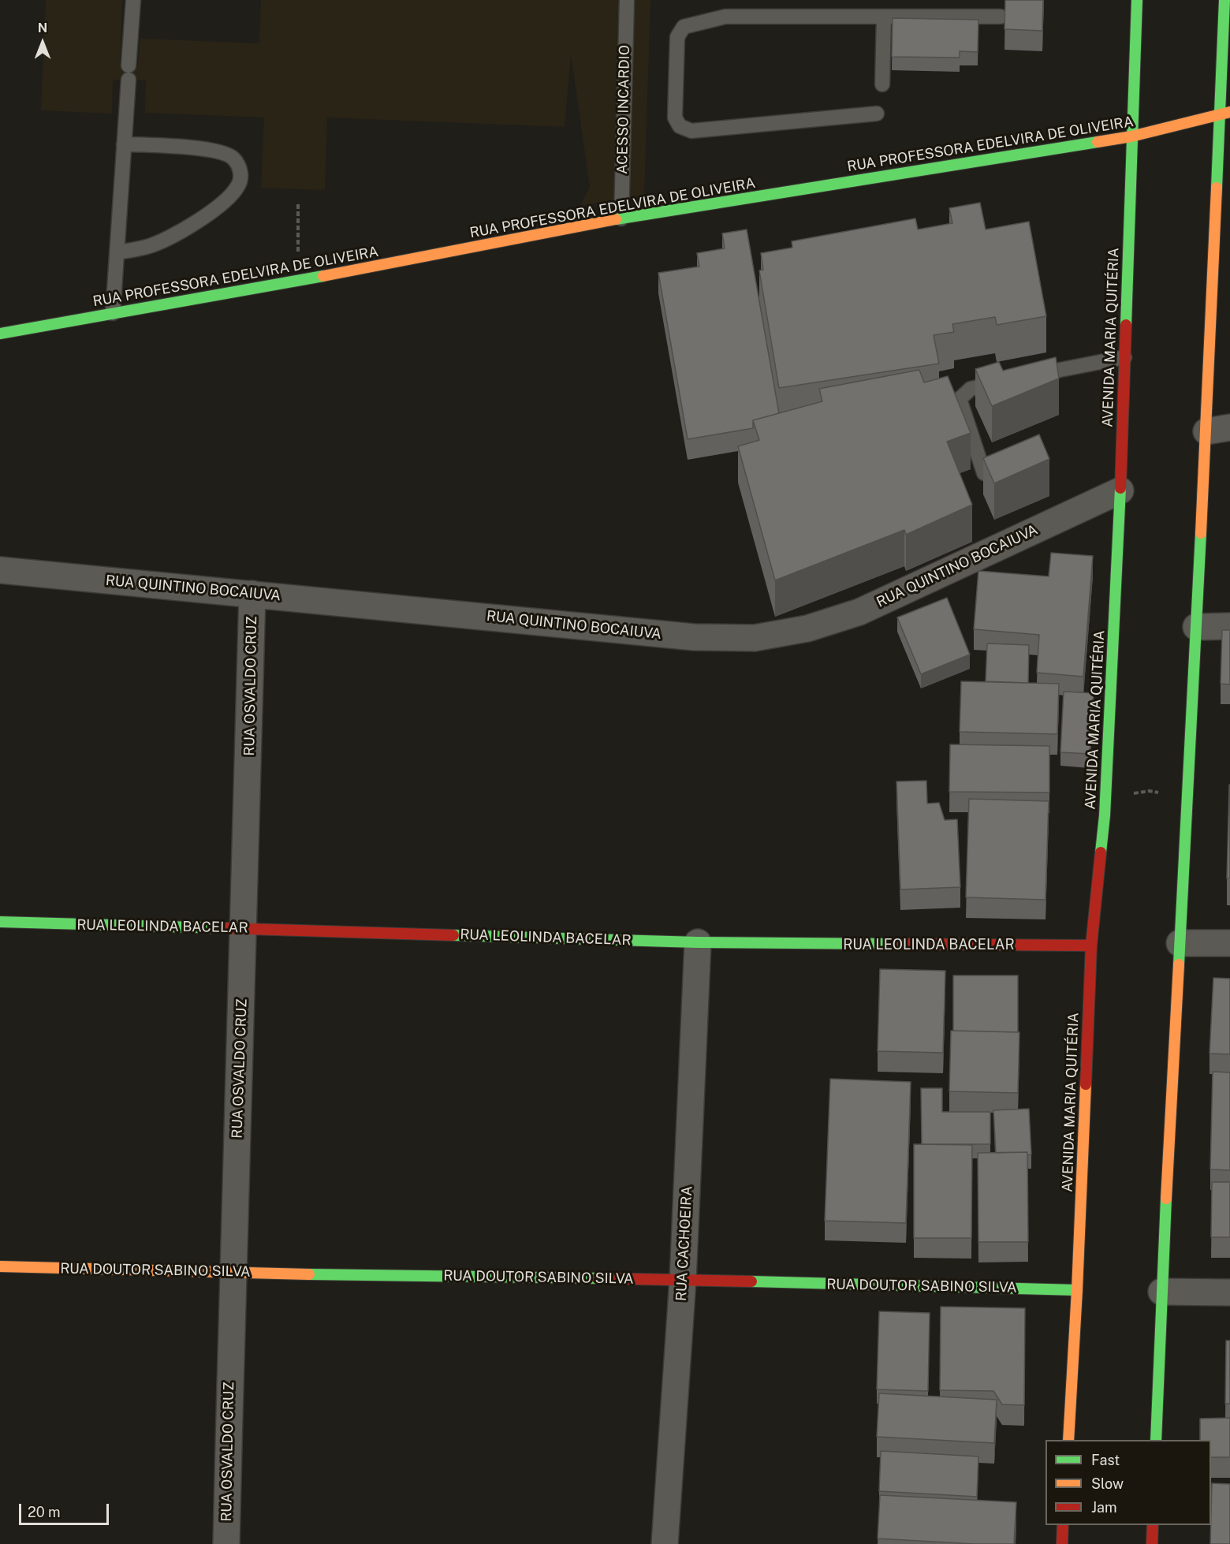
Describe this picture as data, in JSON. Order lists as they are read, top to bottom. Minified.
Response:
{"streets":{"street":["RUA PROFESSORA EDELVIRA DE OLIVEIRA","AVENIDA MARIA QUITÉRIA","RUA QUINTINO BOCAIUVA","RUA OSVALDO CRUZ","RUA LEOLINDA BACELAR","RUA CACHOEIRA","RUA DOUTOR SABINO SILVA"],"lane":["ACESSO INCARDIO"]},"crossings":[["ACESSO INCARDIO","RUA PROFESSORA EDELVIRA DE OLIVEIRA"],["RUA PROFESSORA EDELVIRA DE OLIVEIRA","AVENIDA MARIA QUITÉRIA"],["AVENIDA MARIA QUITÉRIA","RUA QUINTINO BOCAIUVA"],["AVENIDA MARIA QUITÉRIA","RUA LEOLINDA BACELAR"],["AVENIDA MARIA QUITÉRIA","RUA DOUTOR SABINO SILVA"],["RUA QUINTINO BOCAIUVA","RUA OSVALDO CRUZ"],["RUA OSVALDO CRUZ","RUA LEOLINDA BACELAR"],["RUA OSVALDO CRUZ","RUA DOUTOR SABINO SILVA"],["RUA LEOLINDA BACELAR","RUA CACHOEIRA"],["RUA CACHOEIRA","RUA DOUTOR SABINO SILVA"]],"legend":["Fast","Slow","Jam"],"scale_bar":"20 m","north":"top"}
